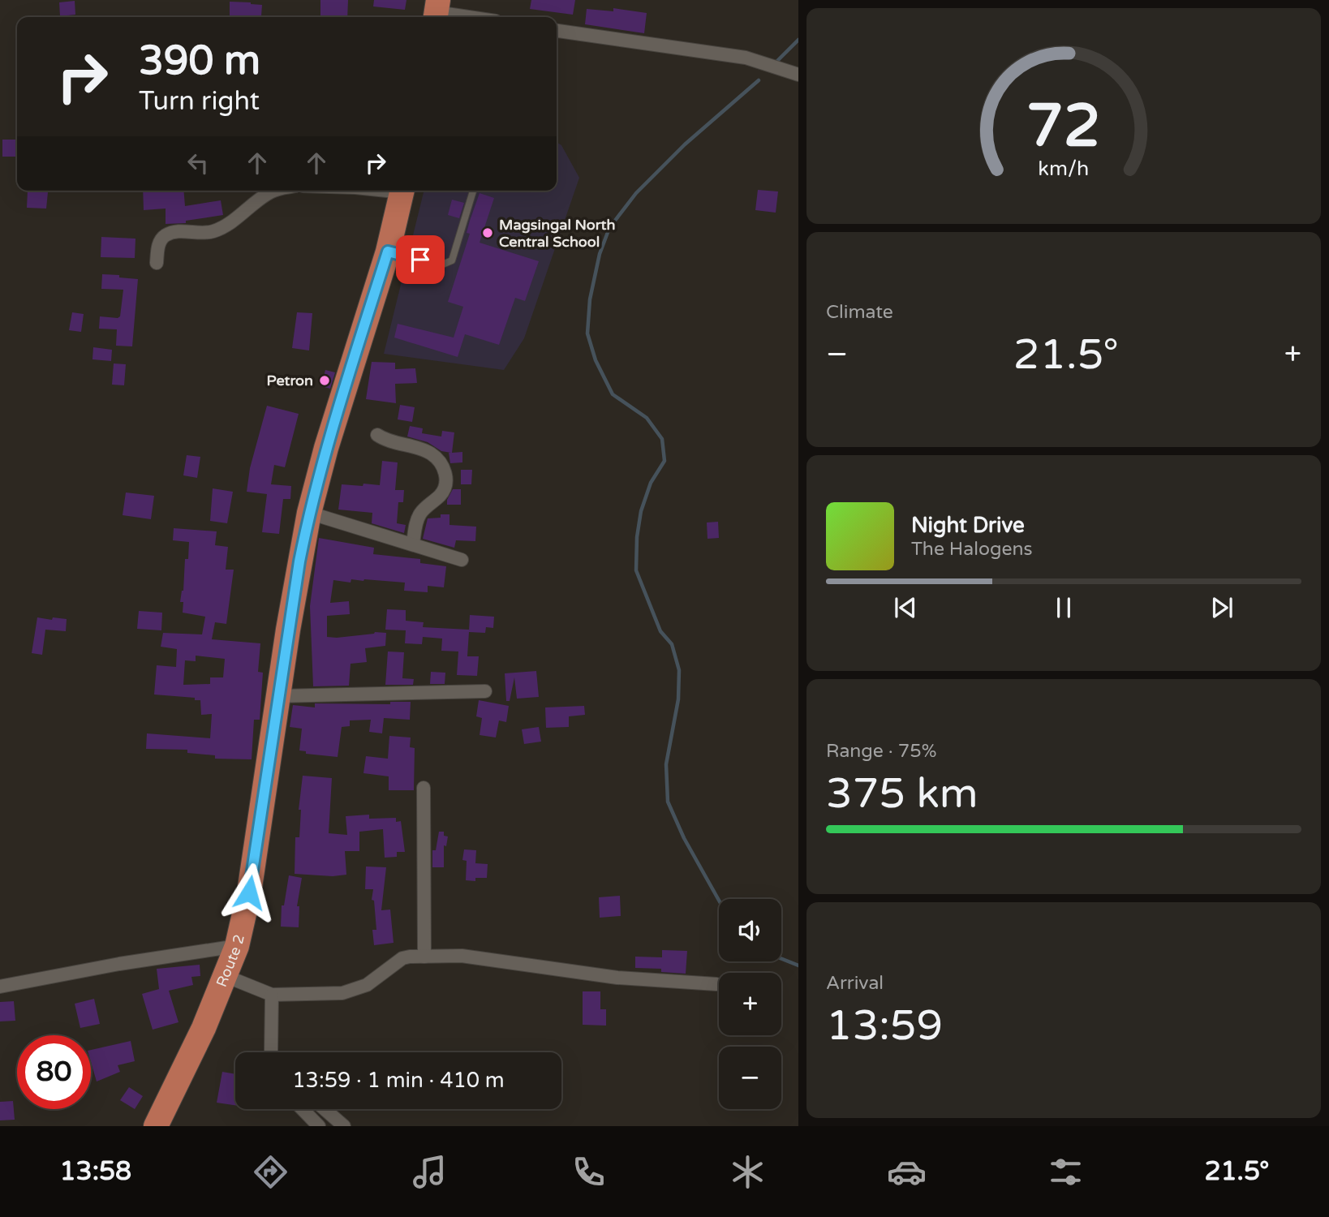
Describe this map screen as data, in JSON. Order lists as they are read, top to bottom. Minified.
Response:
{"streets":{"highway":["Route 2"]},"places":["Magsingal North Central School","Petron"],"page":{"turn":["390 m","Turn right"],"tile":["Climate",["Range · 75%","375 km"],["Arrival","13:59"]],"heat":["−","21.5°","+"],"song":["Night Drive","The Halogens"],"map_buttons":["+","−"],"limit":"80","trip":"13:59 · 1 min · 410 m","tabs":["13:58","21.5°"],"gauge":["72","km/h"]}}
